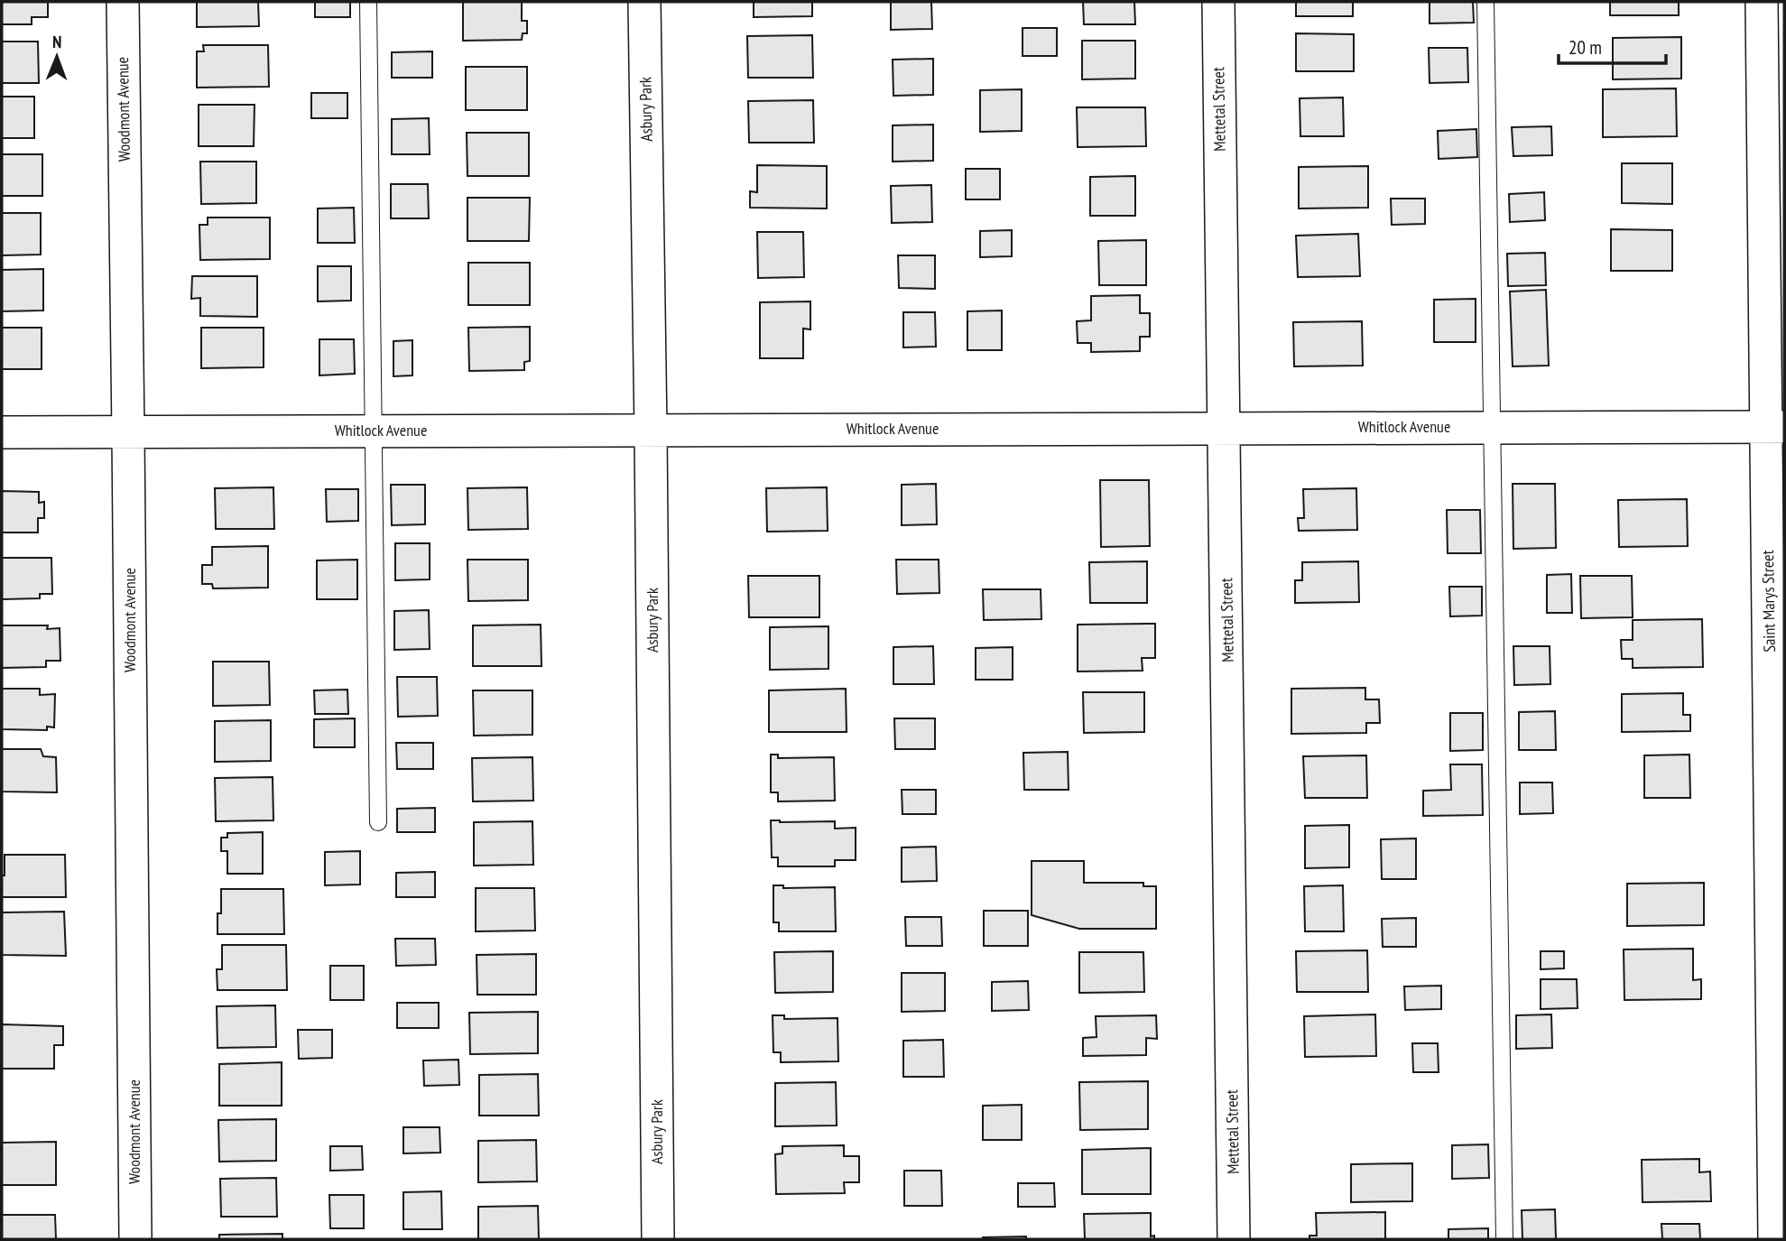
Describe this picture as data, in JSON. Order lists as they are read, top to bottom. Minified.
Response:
{"streets":{"street":["Woodmont Avenue","Asbury Park","Mettetal Street","Whitlock Avenue","Saint Marys Street"]},"crossings":[["Woodmont Avenue","Whitlock Avenue"],["Asbury Park","Whitlock Avenue"],["Mettetal Street","Whitlock Avenue"],["Whitlock Avenue","Saint Marys Street"]],"scale_bar":"20 m","north":"top"}
